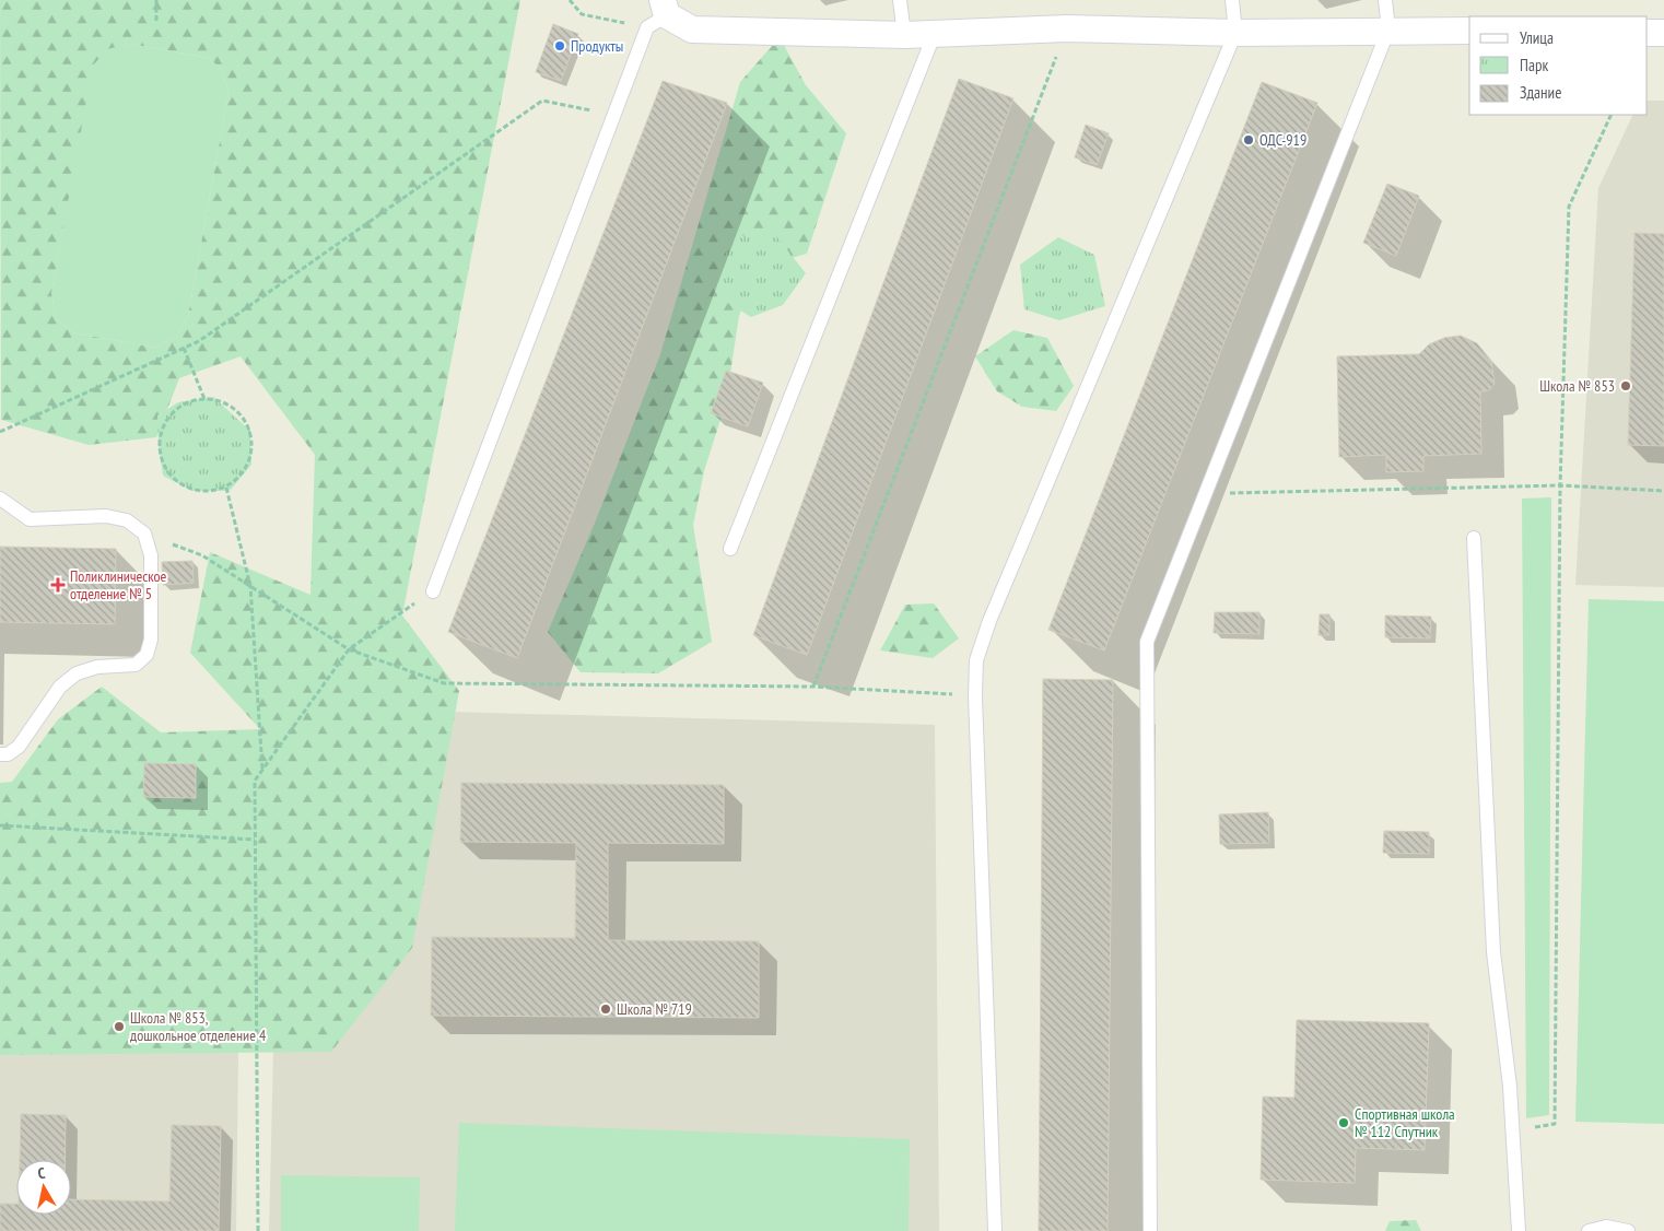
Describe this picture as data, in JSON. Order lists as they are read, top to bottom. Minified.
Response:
{"places":{"other":["Продукты","ОДС-919","Школа № 853","Школа № 719","Школа № 853, дошкольное отделение 4","Спортивная школа № 112 Спутник"],"health":["Поликлиническое отделение № 5"]},"legend":["Улица","Парк","Здание"],"north":"top"}
